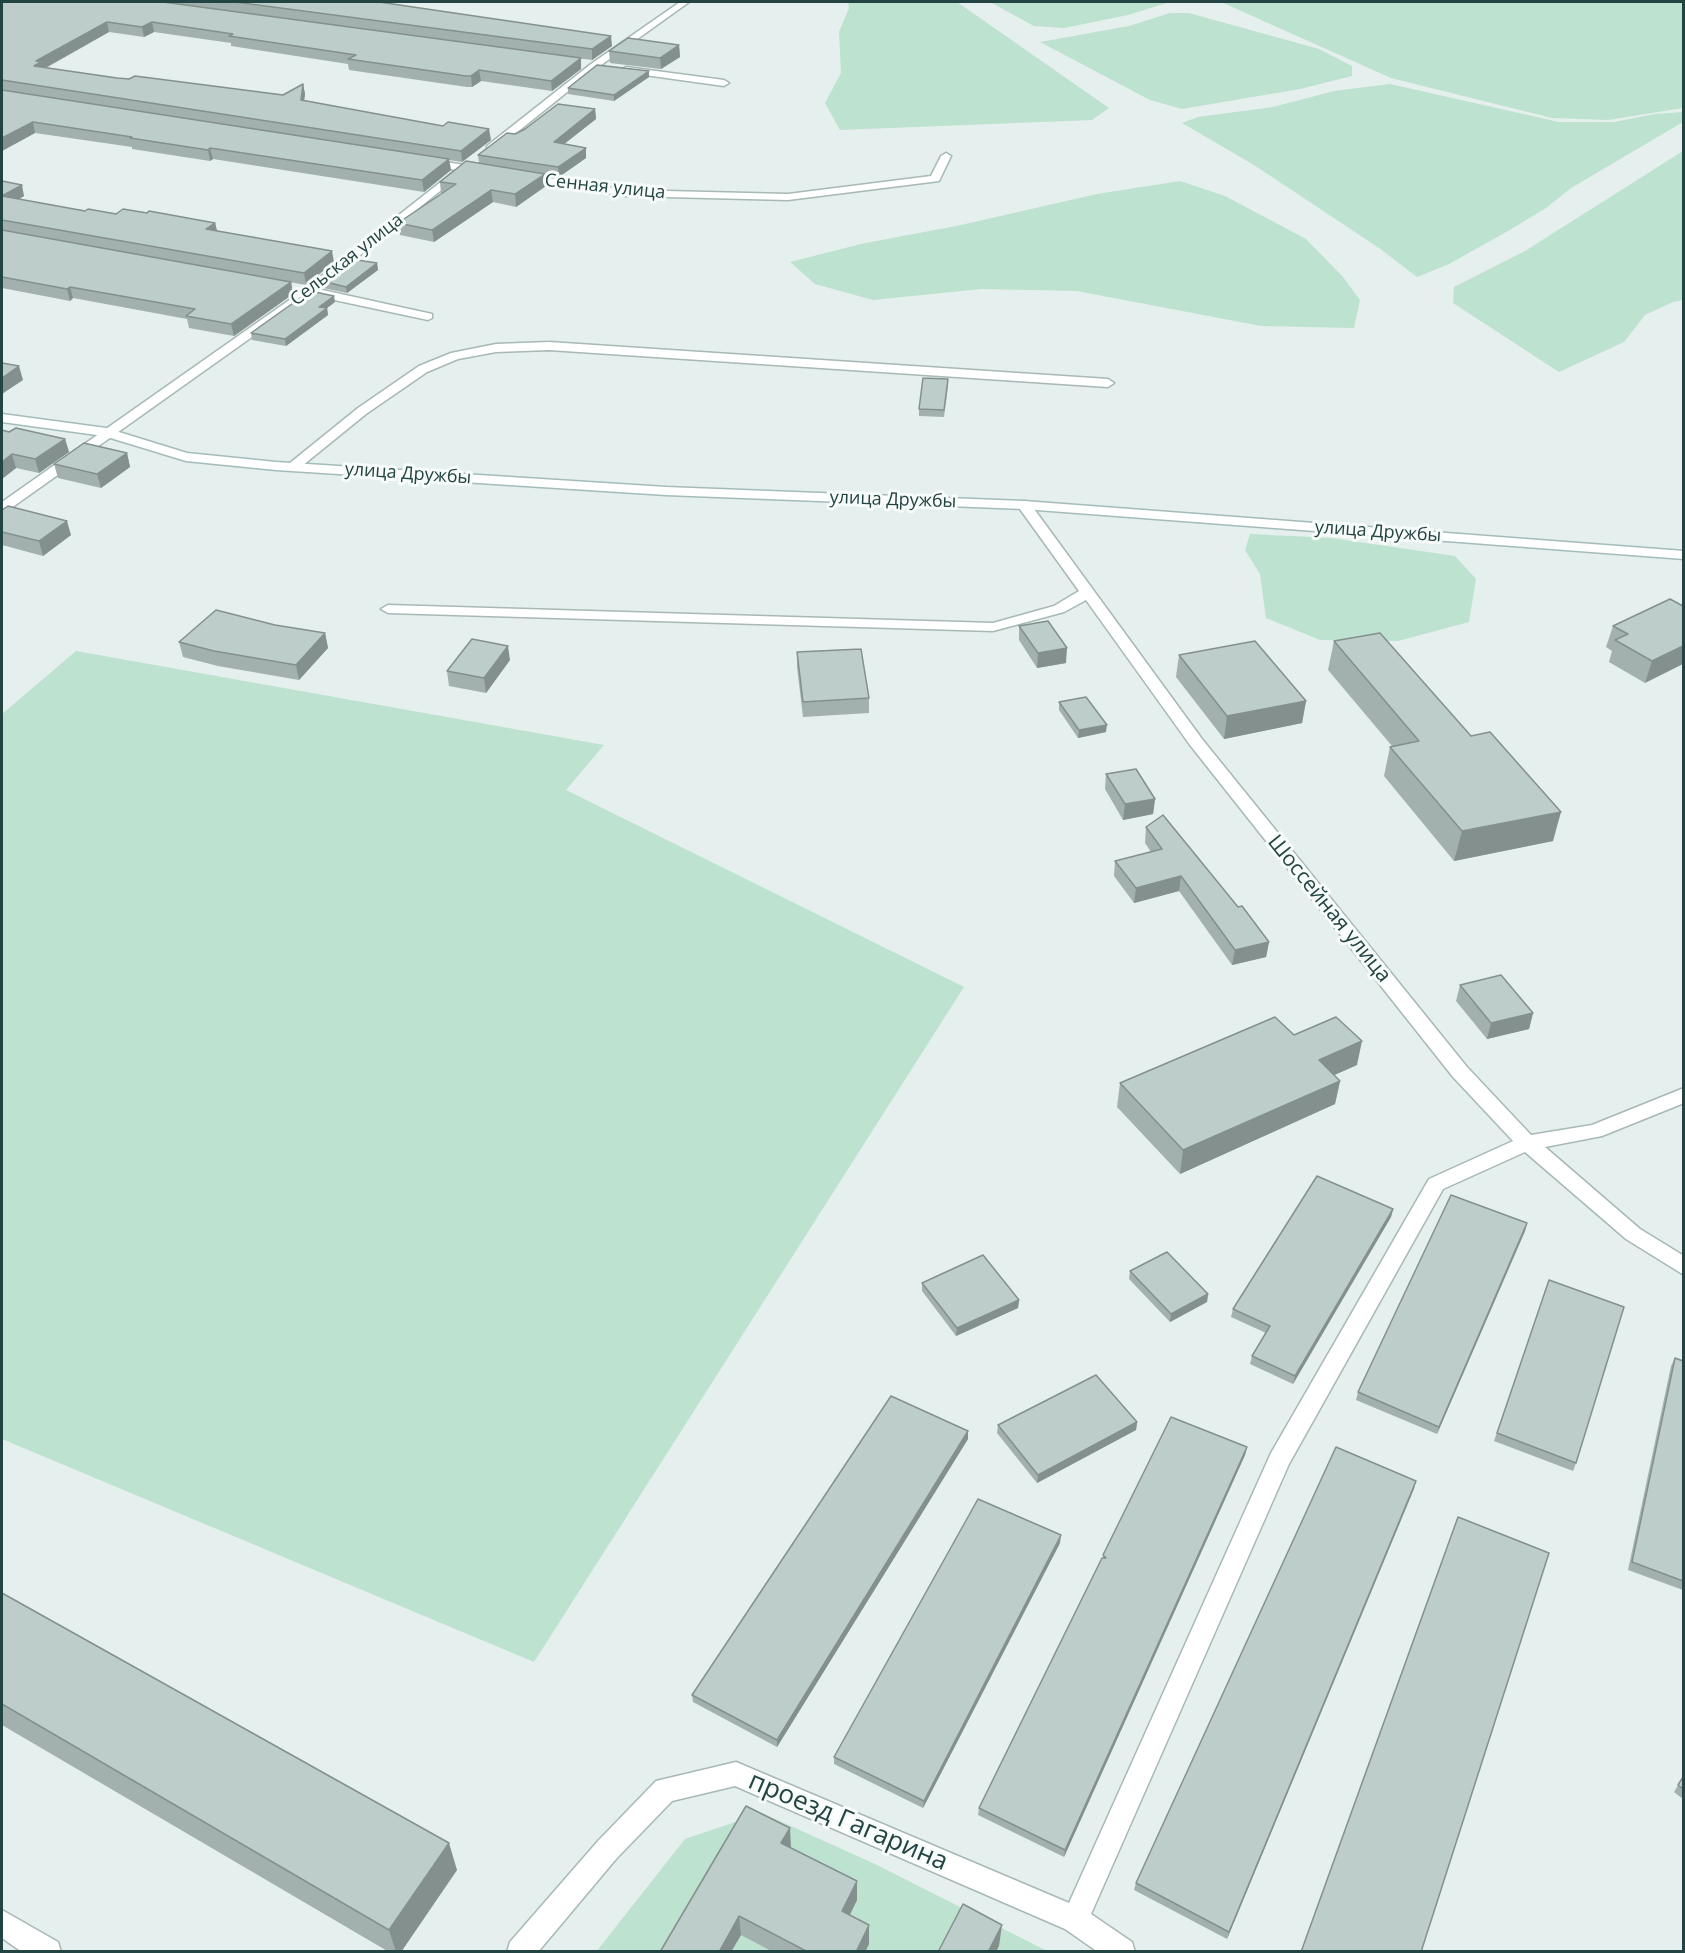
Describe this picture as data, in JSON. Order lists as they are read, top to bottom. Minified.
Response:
{"streets":{"street":["Сенная улица","Сельская улица","улица Дружбы","Шоссейная улица","проезд Гагарина"]},"crossings":[["Сельская улица","улица Дружбы"],["улица Дружбы","Шоссейная улица"]]}
